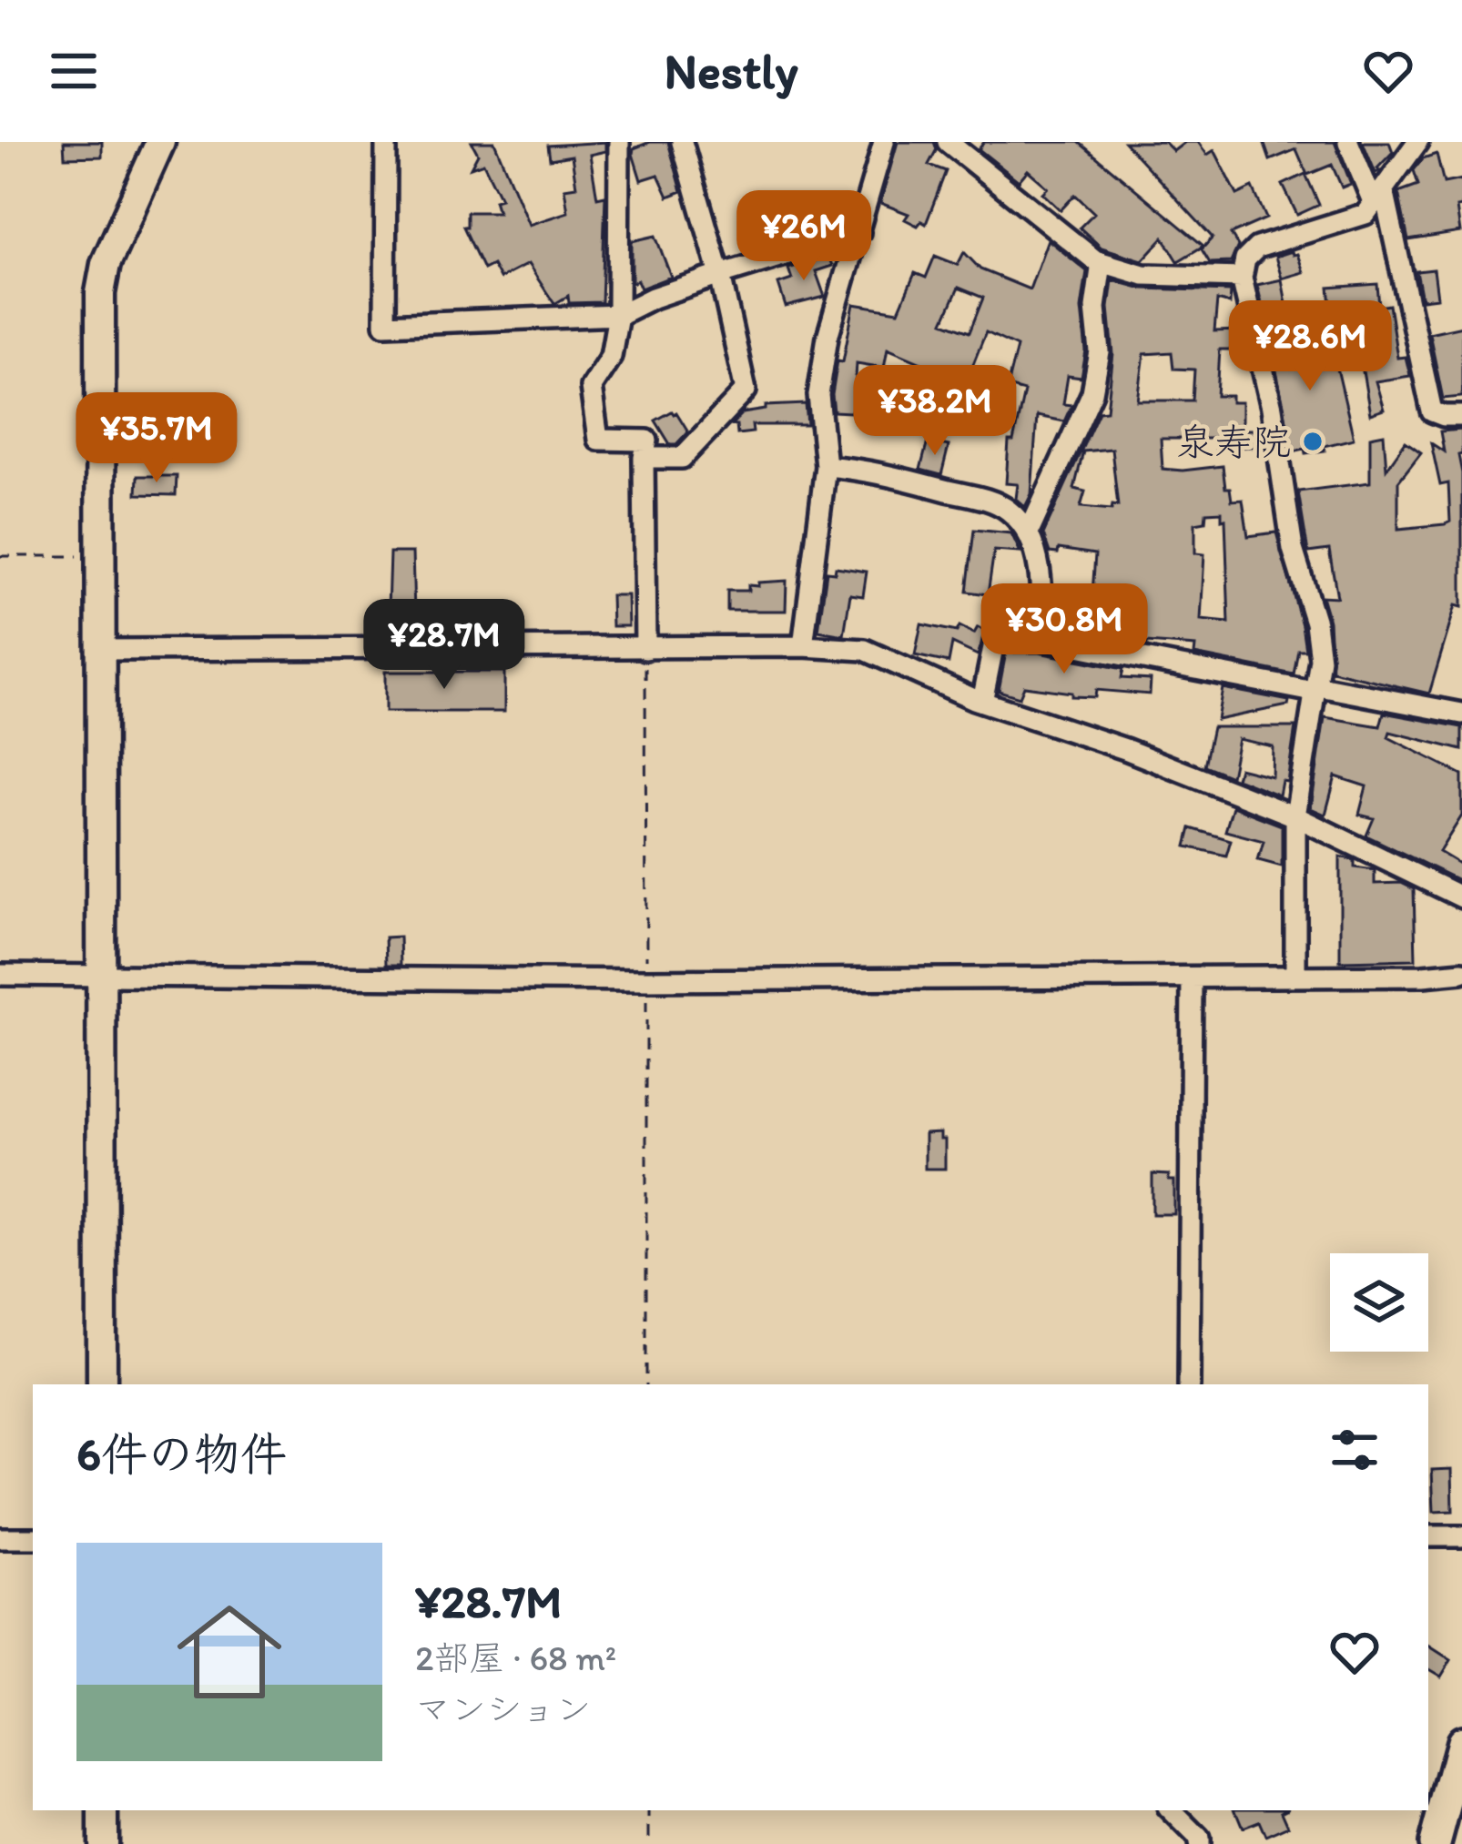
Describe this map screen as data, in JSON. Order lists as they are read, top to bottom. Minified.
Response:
{"places":["泉寿院"],"page":{"header":"Nestly","price":["¥26M","¥28.6M","¥38.2M","¥35.7M","¥30.8M","¥28.7M"],"heading":"6件の物件","list":[{"name":"¥28.7M","note":"2部屋 · 68 m² · マンション"}]}}
